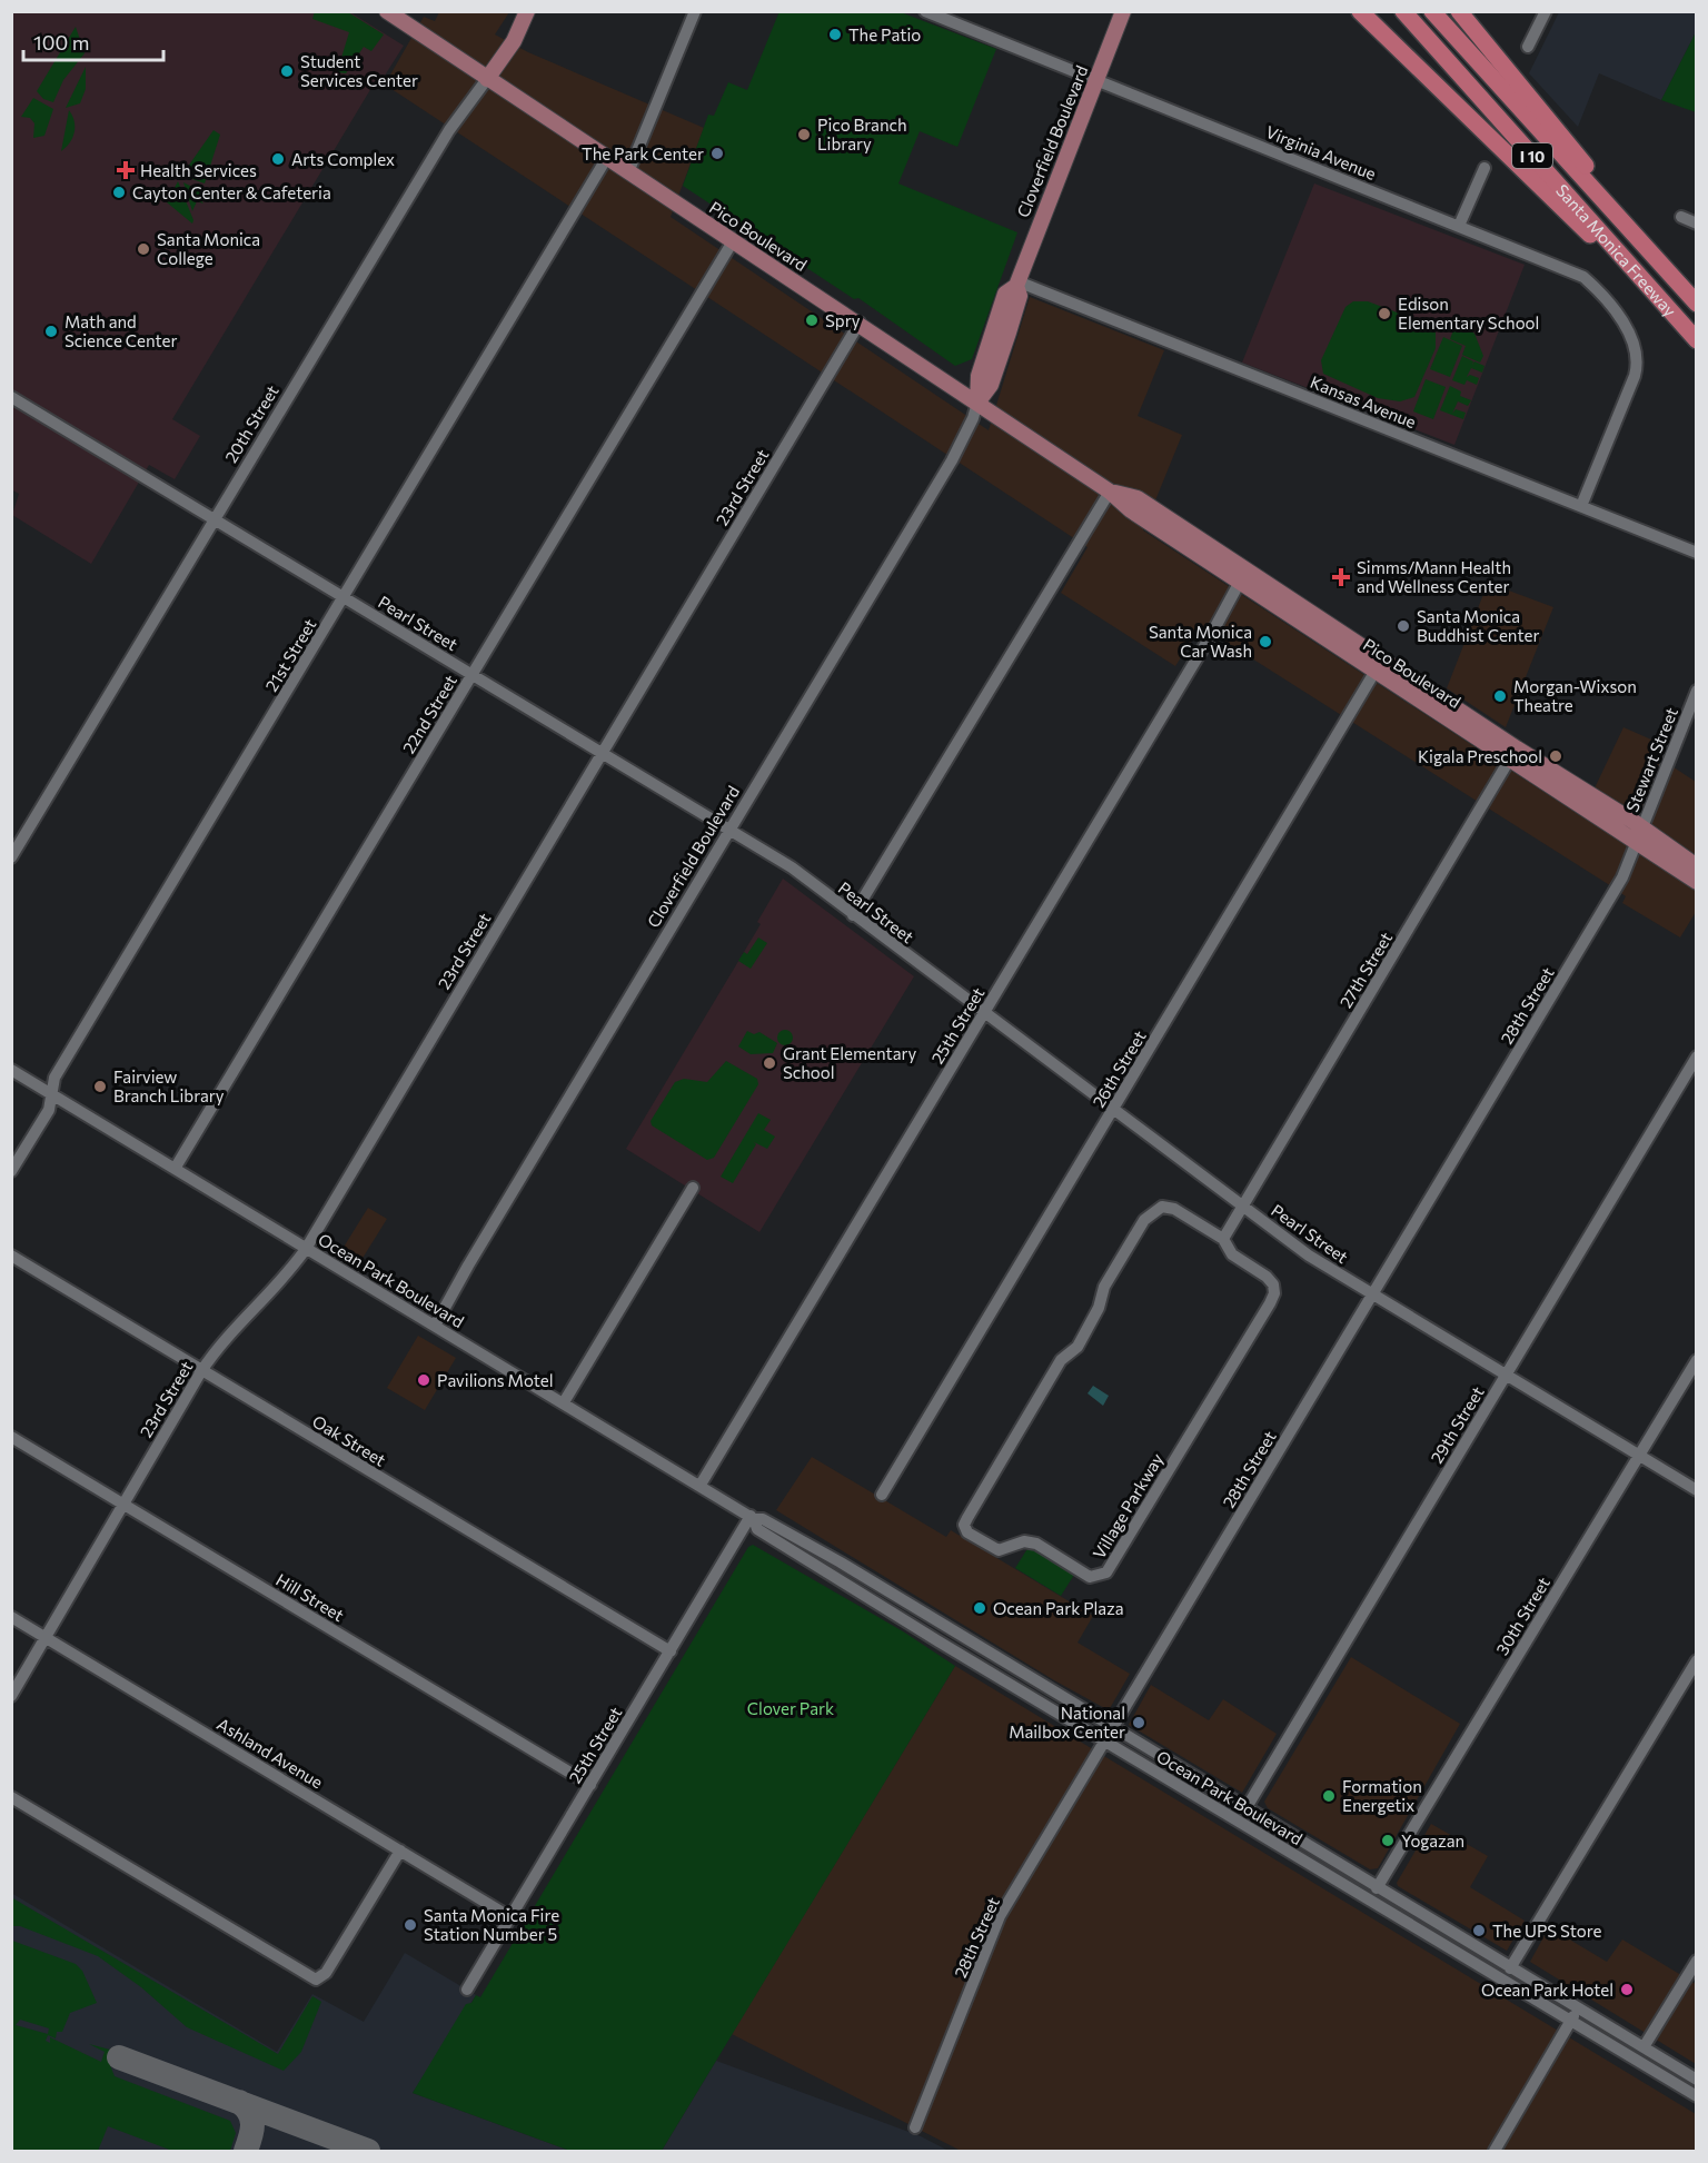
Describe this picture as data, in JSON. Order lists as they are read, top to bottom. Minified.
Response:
{"streets":{"highway":["I 10","Santa Monica Freeway"],"main road":["Cloverfield Boulevard","Pico Boulevard","20th Street"],"street":["Virginia Avenue","Kansas Avenue","23rd Street","Pearl Street","21st Street","22nd Street","Stewart Street","27th Street","28th Street","25th Street","26th Street","Ocean Park Boulevard","29th Street","Oak Street","Village Parkway","Hill Street","30th Street","Ashland Avenue"]},"crossings":[["Cloverfield Boulevard","Virginia Avenue"],["Cloverfield Boulevard","Pico Boulevard"],["Cloverfield Boulevard","Kansas Avenue"],["Cloverfield Boulevard","Pearl Street"],["Cloverfield Boulevard","Ocean Park Boulevard"],["Virginia Avenue","Kansas Avenue"],["Pico Boulevard","20th Street"],["Pico Boulevard","23rd Street"],["Pico Boulevard","21st Street"],["Pico Boulevard","22nd Street"],["Pico Boulevard","Stewart Street"],["Pico Boulevard","27th Street"],["Pico Boulevard","28th Street"],["Pico Boulevard","25th Street"],["Pico Boulevard","26th Street"],["20th Street","Pearl Street"],["23rd Street","Pearl Street"],["23rd Street","Ocean Park Boulevard"],["23rd Street","Oak Street"],["23rd Street","Hill Street"],["23rd Street","Ashland Avenue"],["Pearl Street","21st Street"],["Pearl Street","22nd Street"],["Pearl Street","27th Street"],["Pearl Street","28th Street"],["Pearl Street","25th Street"],["Pearl Street","26th Street"],["Pearl Street","29th Street"],["Pearl Street","30th Street"],["21st Street","Ocean Park Boulevard"],["22nd Street","Ocean Park Boulevard"],["Stewart Street","28th Street"],["27th Street","Village Parkway"],["28th Street","Ocean Park Boulevard"],["25th Street","Ocean Park Boulevard"],["25th Street","Oak Street"],["25th Street","Hill Street"],["25th Street","Ashland Avenue"],["Ocean Park Boulevard","29th Street"],["Ocean Park Boulevard","30th Street"]],"parks":["Clover Park"],"places":{"other":["The Patio","Student Services Center","Pico Branch Library","The Park Center","Arts Complex","Cayton Center & Cafeteria","Santa Monica College","Edison Elementary School","Spry","Math and Science Center","Santa Monica Buddhist Center","Santa Monica Car Wash","Morgan-Wixson Theatre","Kigala Preschool","Grant Elementary School","Fairview Branch Library","Pavilions Motel","Ocean Park Plaza","National Mailbox Center","Formation Energetix","Yogazan","Santa Monica Fire Station Number 5","The UPS Store","Ocean Park Hotel"],"health":["Health Services","Simms/Mann Health and Wellness Center"]},"scale_bar":"100 m"}
